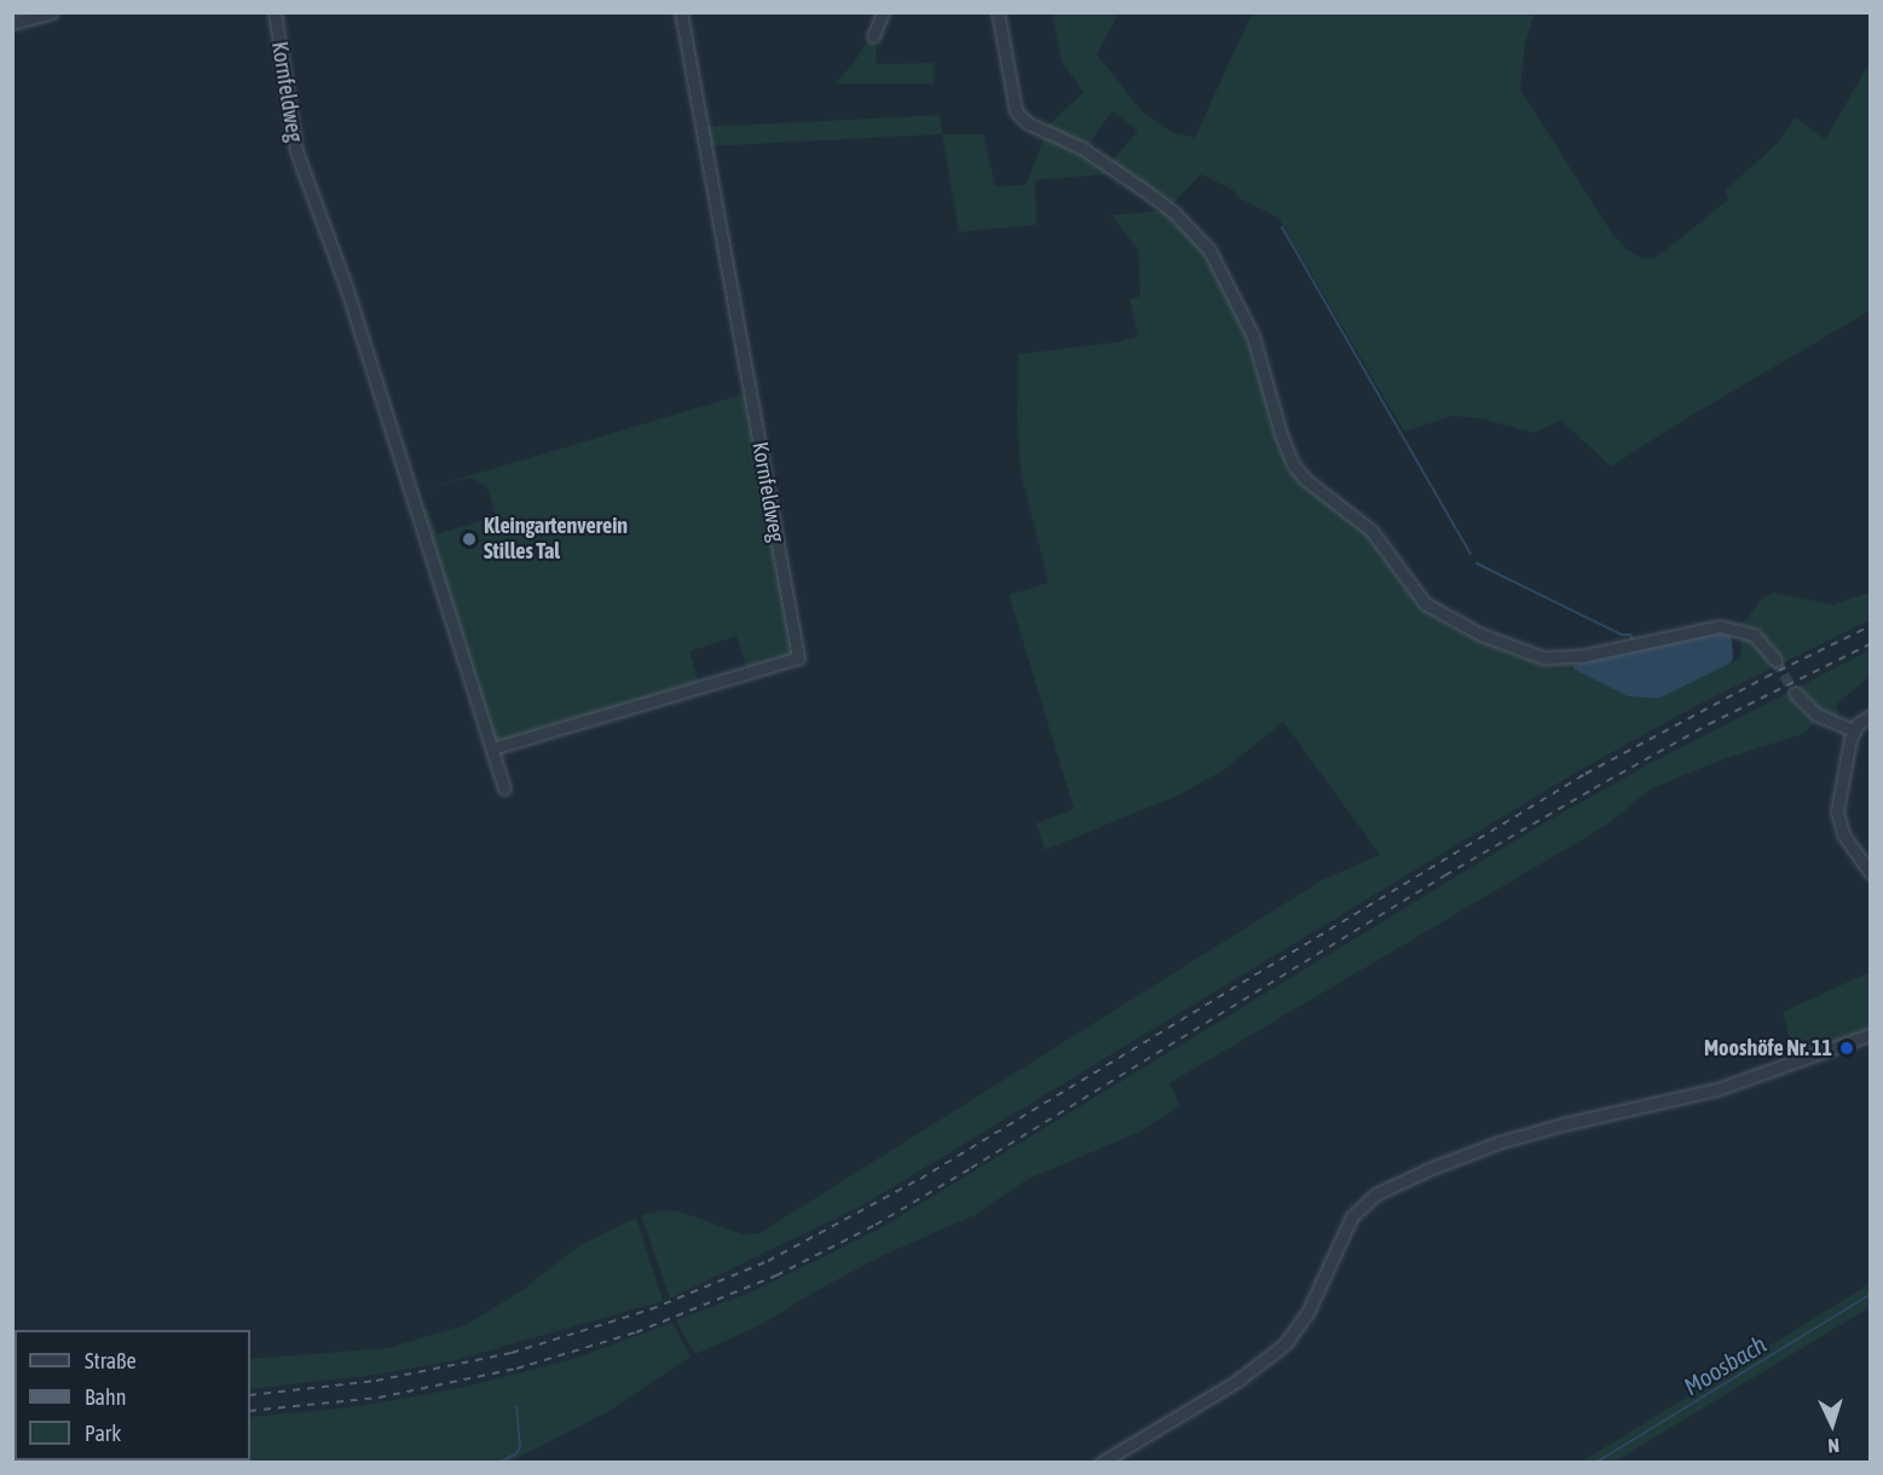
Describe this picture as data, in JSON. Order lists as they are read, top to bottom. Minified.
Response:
{"streets":{"street":["Kornfeldweg"]},"water":["Moosbach"],"places":["Kleingartenverein Stilles Tal","Mooshöfe Nr. 11"],"legend":["Straße","Bahn","Park"],"north":"bottom"}
